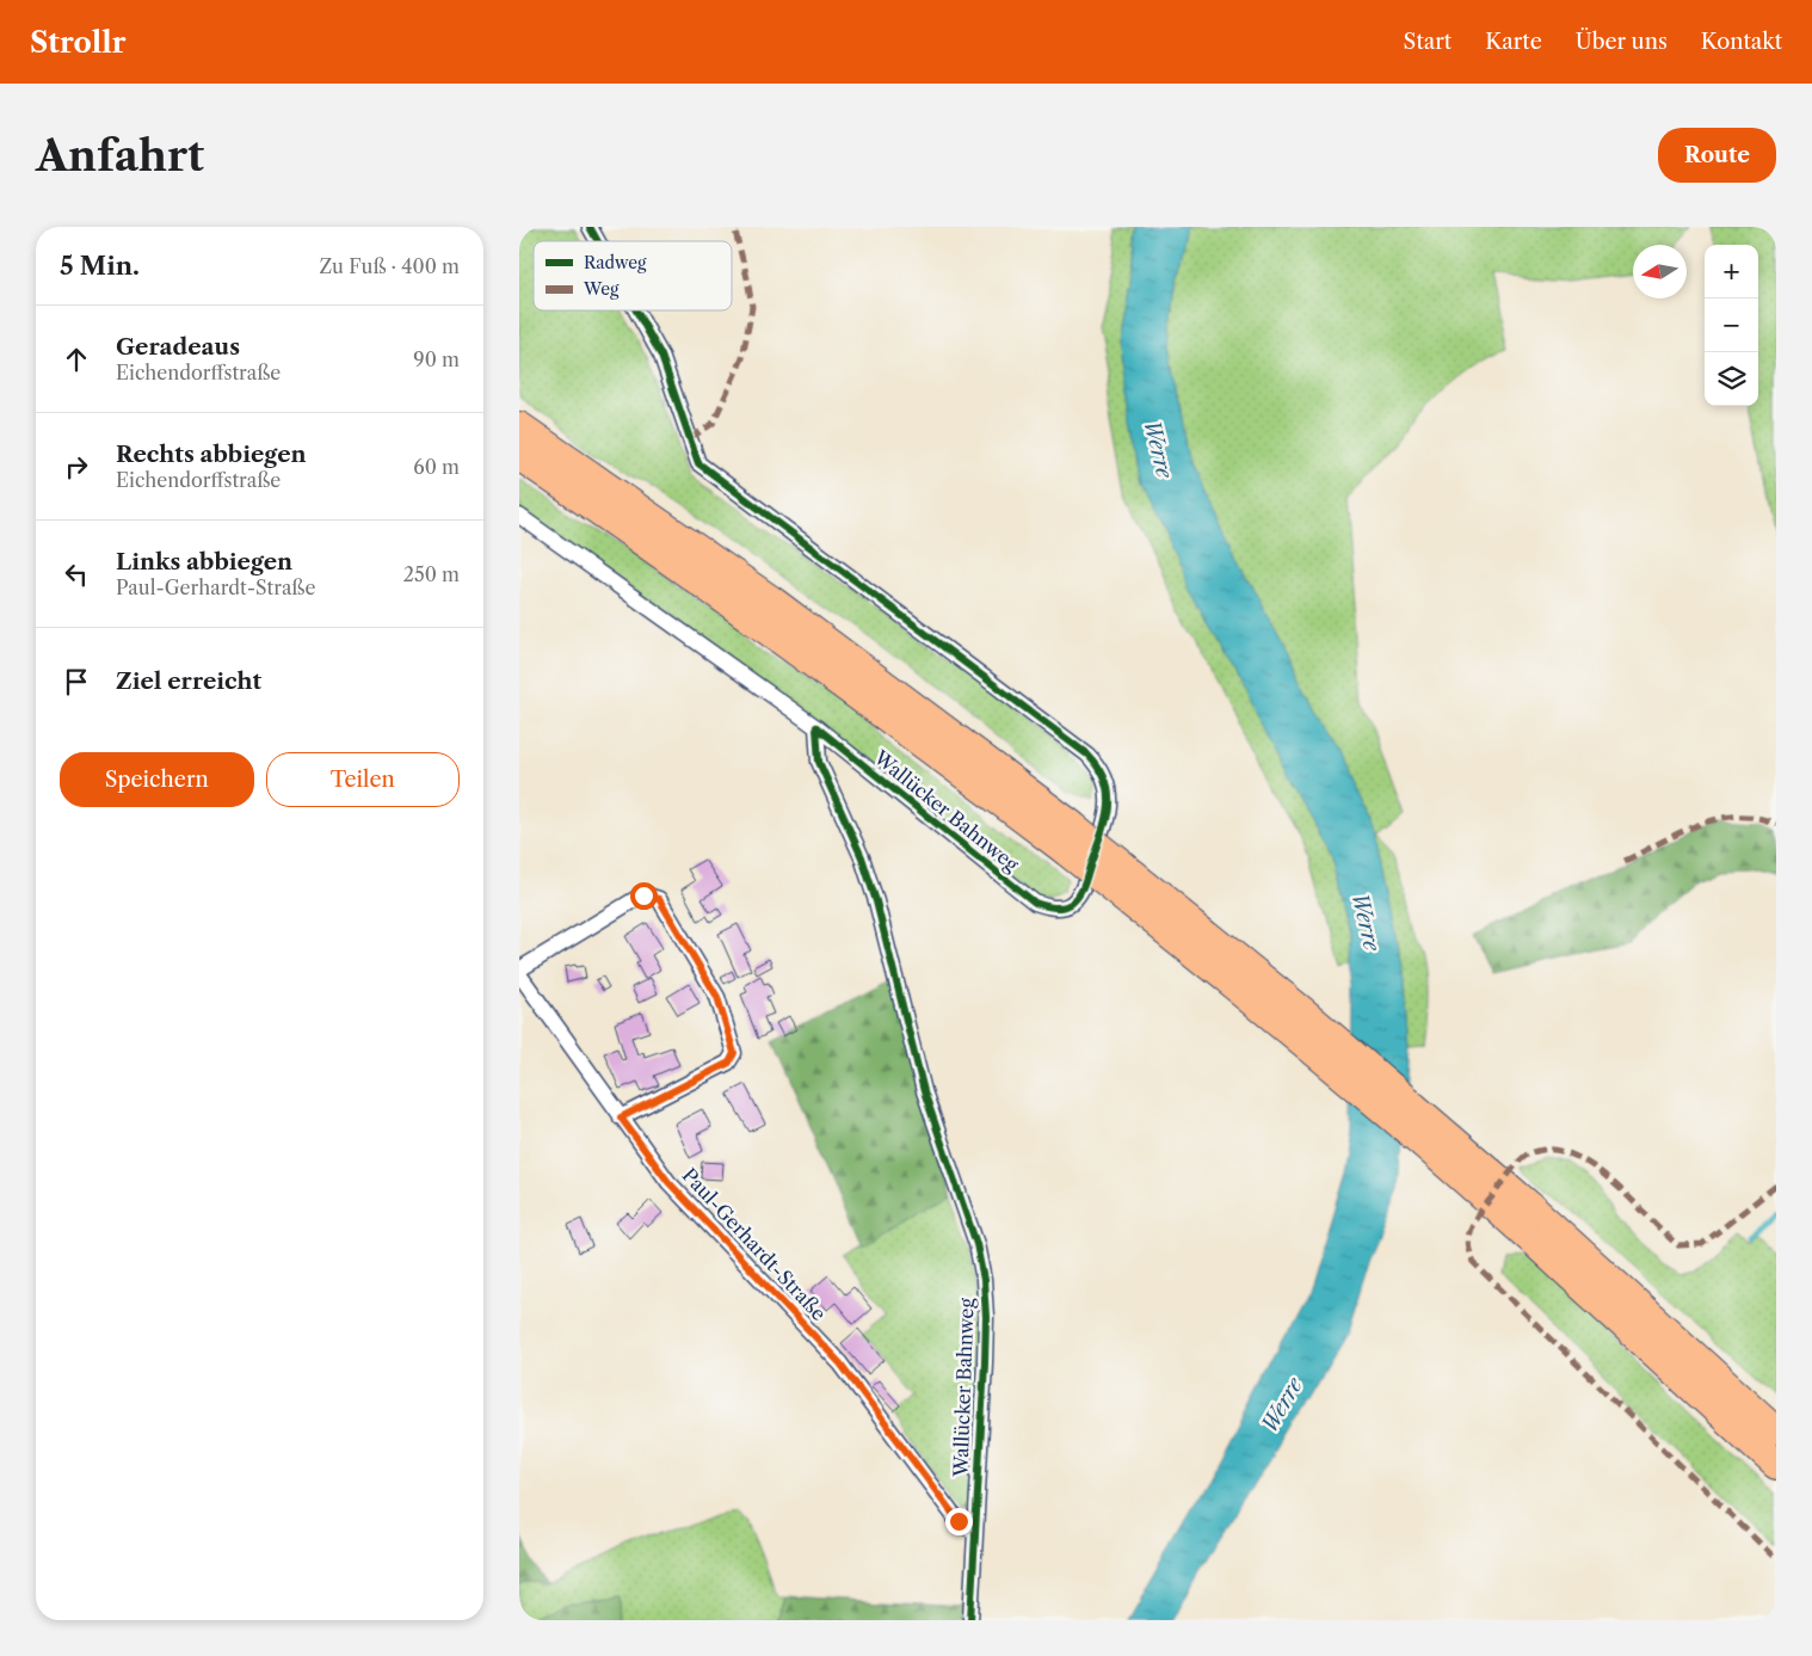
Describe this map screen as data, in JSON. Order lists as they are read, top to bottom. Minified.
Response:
{"streets":{"street":["Wallücker Bahnweg","Paul-Gerhardt-Straße"]},"crossings":[["Wallücker Bahnweg","Paul-Gerhardt-Straße"]],"water":["Werre"],"legend":["Radweg","Weg"],"north":"left","page":{"header":"Strollr","nav":["Start","Karte","Über uns","Kontakt"],"buttons":["Route",["Speichern","Teilen"]],"title":"Anfahrt","heading":["5 Min.","Zu Fuß · 400 m"],"map_buttons":["+","−"],"list":[["Geradeaus","Eichendorffstraße","90 m"],["Rechts abbiegen","Eichendorffstraße","60 m"],["Links abbiegen","Paul-Gerhardt-Straße","250 m"],"Ziel erreicht"]}}
